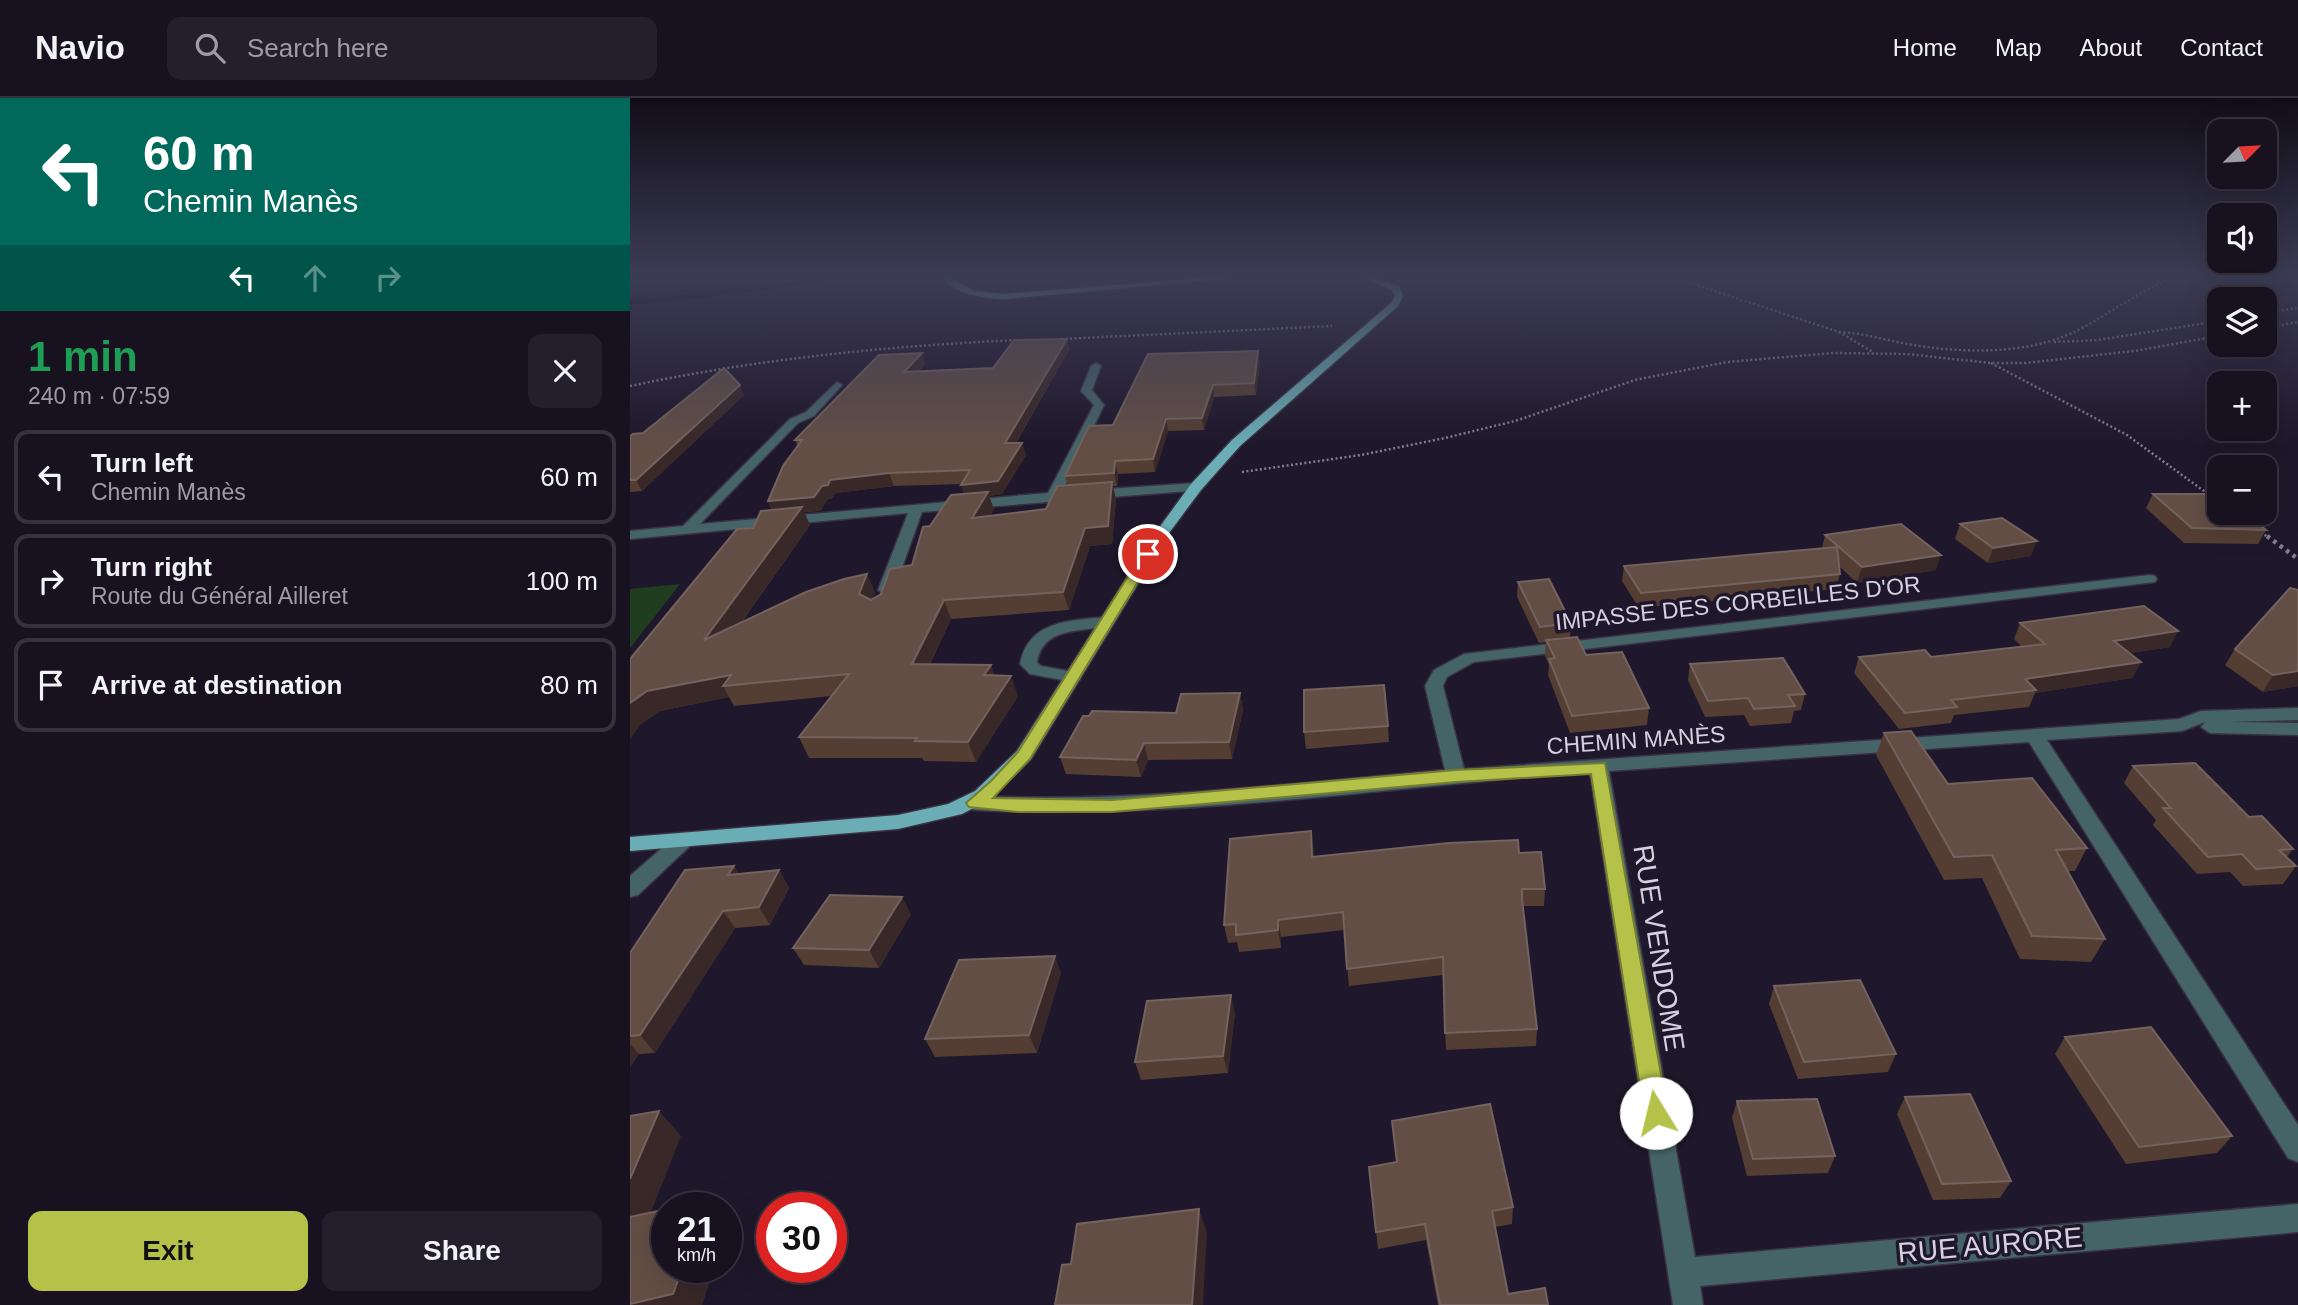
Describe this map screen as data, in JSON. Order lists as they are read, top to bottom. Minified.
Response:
{"streets":{"street":["IMPASSE DES CORBEILLES D'OR","CHEMIN MANÈS","RUE VENDOME","RUE AURORE"]},"crossings":[["IMPASSE DES CORBEILLES D'OR","CHEMIN MANÈS"],["CHEMIN MANÈS","RUE VENDOME"],["RUE VENDOME","RUE AURORE"]],"north":"top right","page":{"header":"Navio","search":"Search here","nav":["Home","Map","About","Contact"],"turn":["60 m","Chemin Manès"],"map_buttons":["+","−"],"heading":["1 min","240 m · 07:59"],"list":[{"name":"Turn left","note":"Chemin Manès","value":"60 m"},{"name":"Turn right","note":"Route du Général Ailleret","value":"100 m"},{"name":"Arrive at destination","value":"80 m"}],"speed":"21 km/h","limit":"30","buttons":["Exit","Share"]}}
